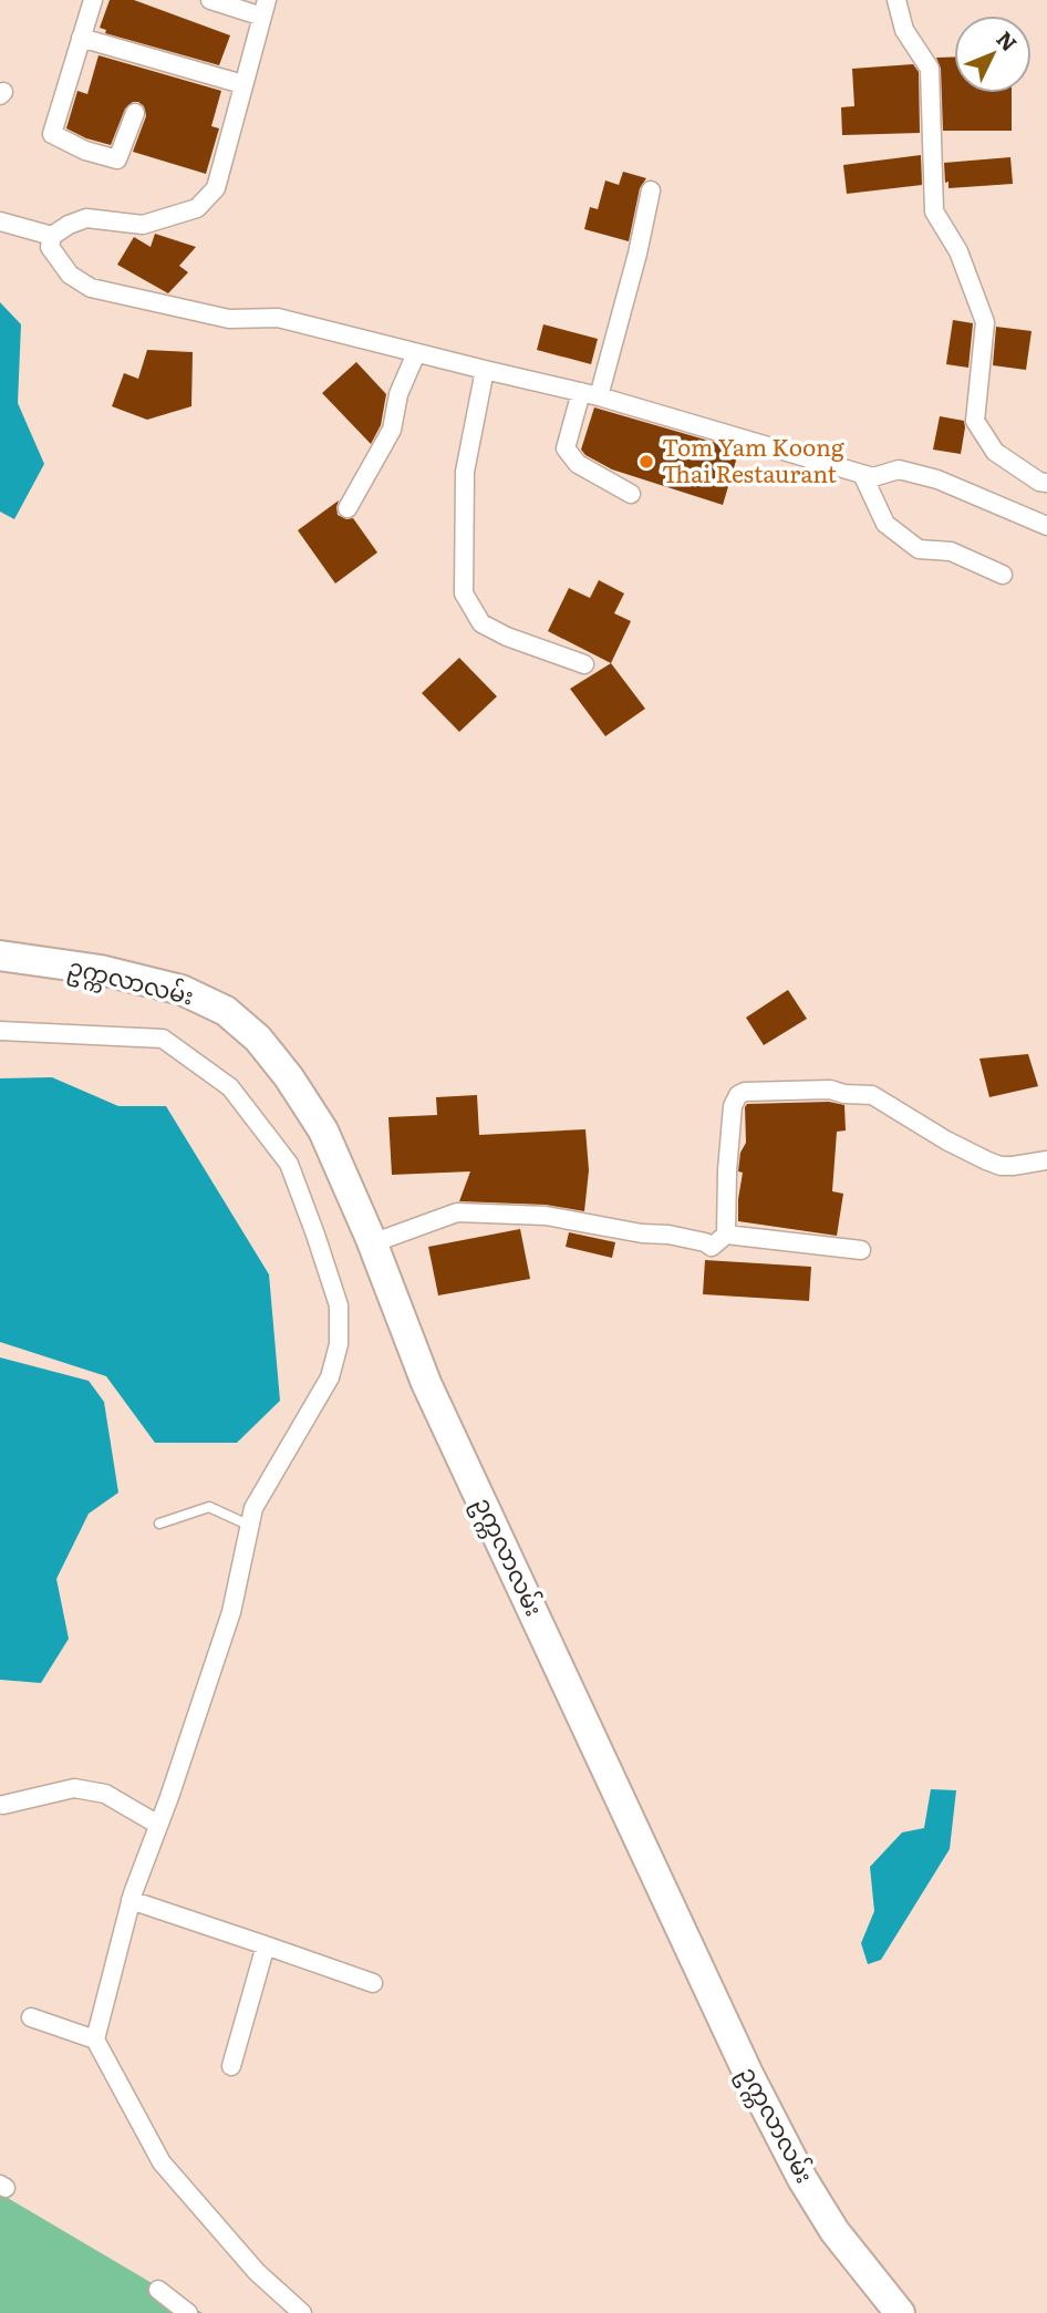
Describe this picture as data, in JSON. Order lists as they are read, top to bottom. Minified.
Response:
{"streets":{"main road":["ဥက္ကလာလမ်း"]},"places":["Tom Yam Koong Thai Restaurant"],"north":"top right"}
